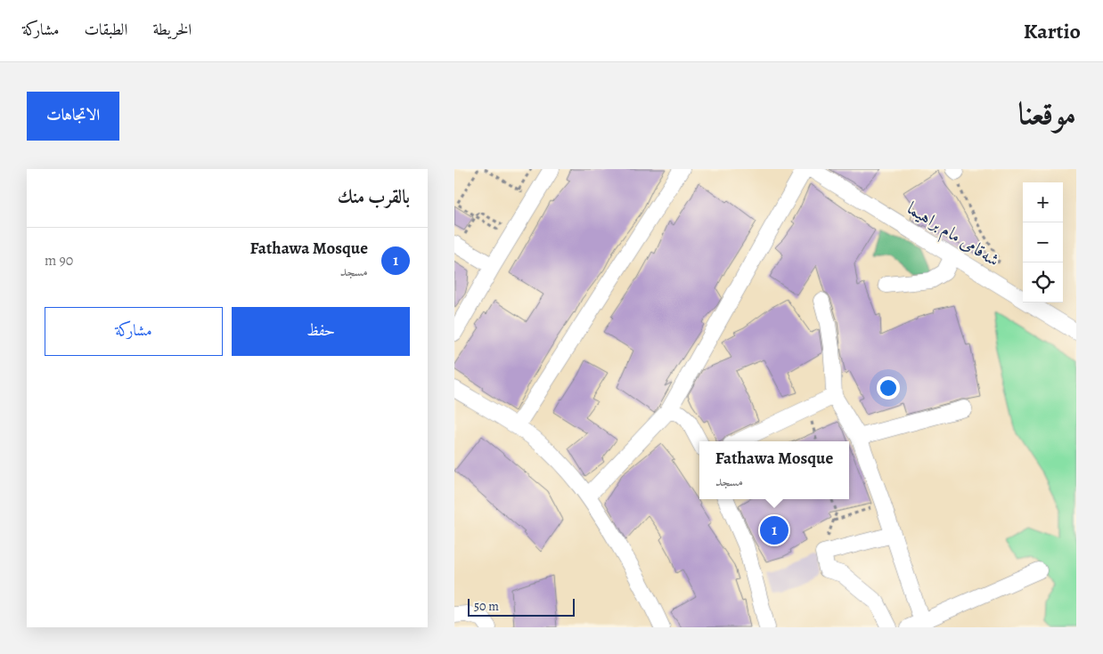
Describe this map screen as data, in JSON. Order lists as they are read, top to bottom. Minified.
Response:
{"streets":{"street":["شەقامی مام براهیما"]},"scale_bar":"50 m","page":{"header":"Kartio","nav":["الخريطة","الطبقات","مشاركة"],"title":"موقعنا","buttons":["الاتجاهات",["حفظ","مشاركة"]],"heading":"بالقرب منك","map_buttons":["+","−"],"list":[{"mark":"1","name":"Fathawa Mosque","note":"مسجد","value":"90 m"}],"popup":["Fathawa Mosque","مسجد"],"pins":"1","scale":"50 m"}}
